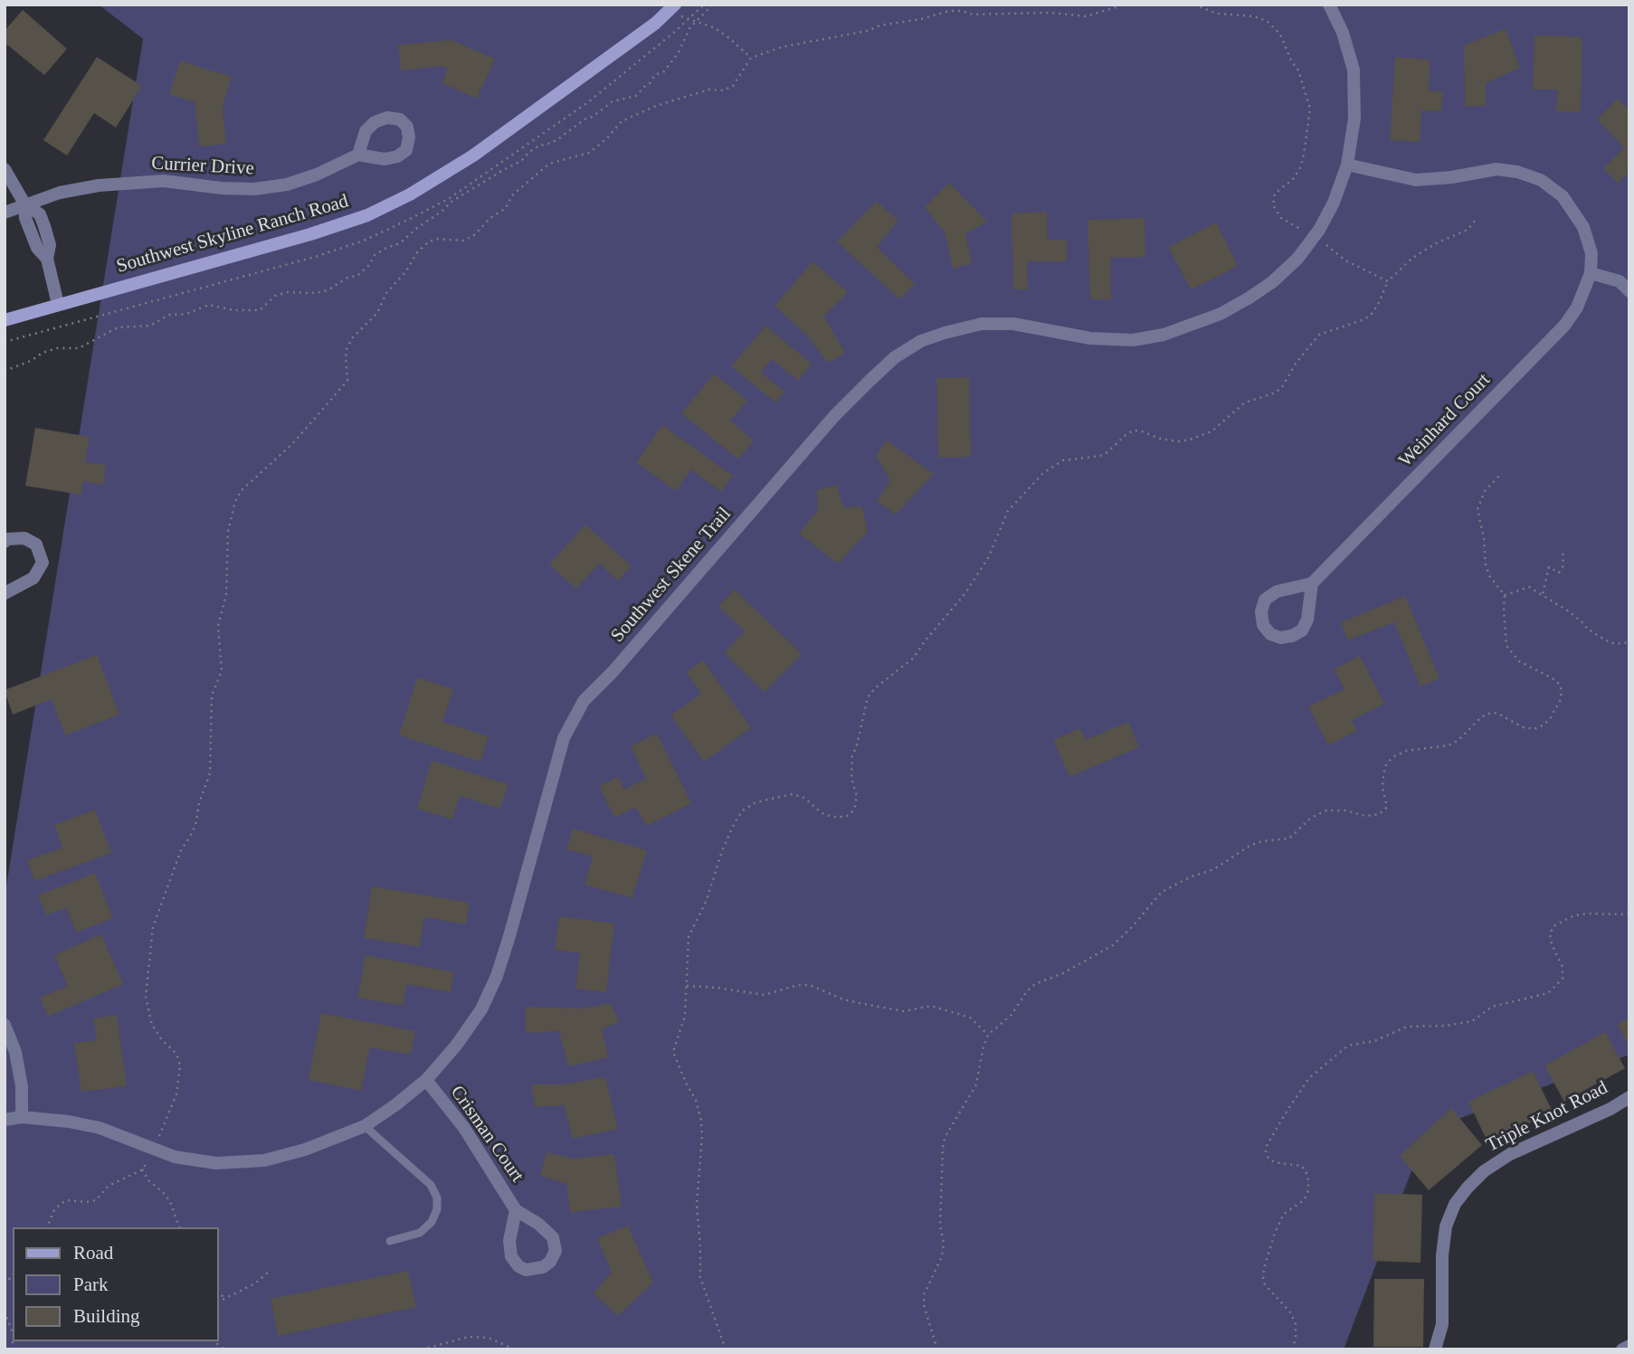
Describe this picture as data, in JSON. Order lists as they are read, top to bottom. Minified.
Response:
{"streets":{"street":["Currier Drive","Southwest Skyline Ranch Road","Weinhard Court","Southwest Skene Trail","Triple Knot Road","Crisman Court"]},"crossings":[["Weinhard Court","Southwest Skene Trail"],["Southwest Skene Trail","Crisman Court"]],"legend":["Road","Park","Building"]}
